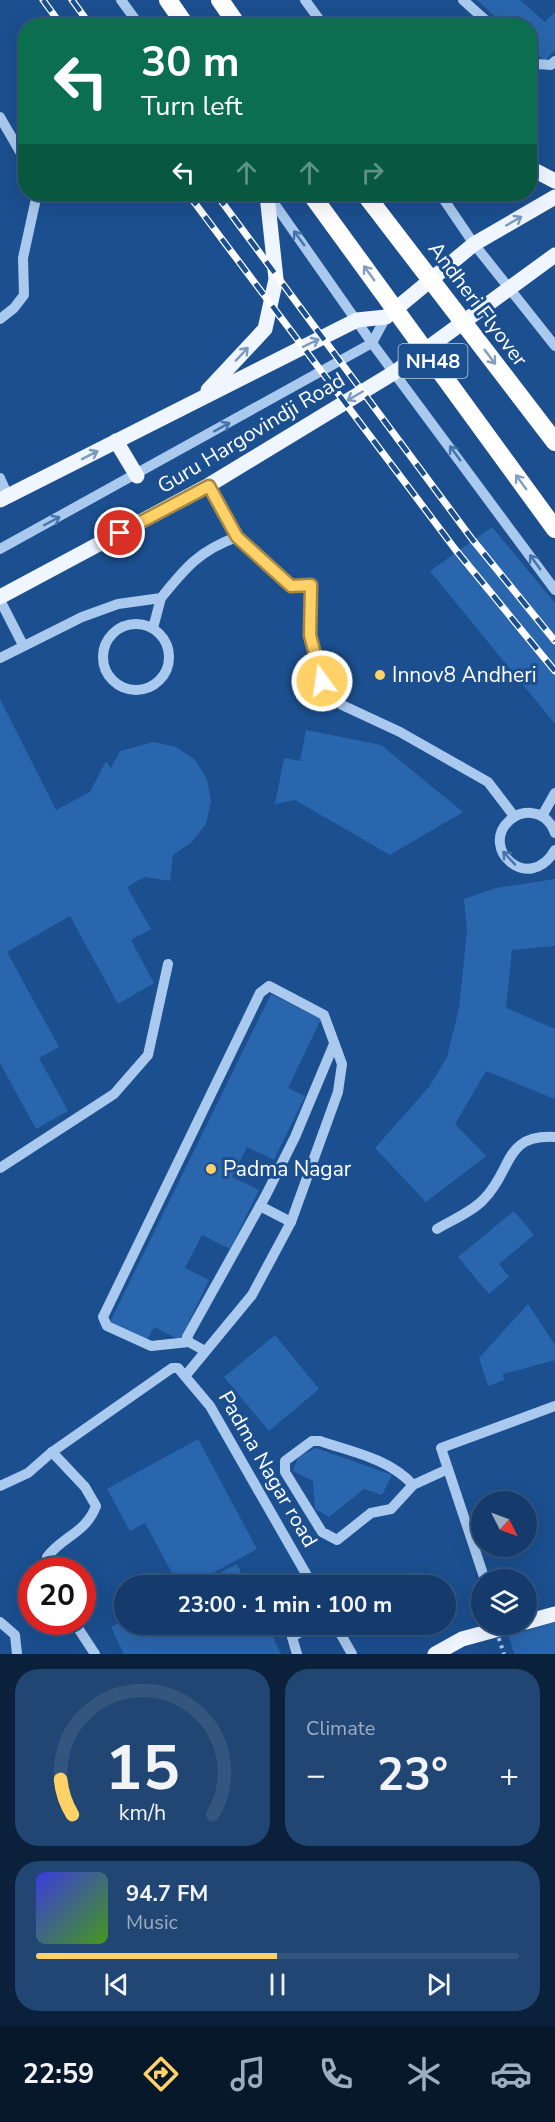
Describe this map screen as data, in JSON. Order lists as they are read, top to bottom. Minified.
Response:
{"streets":{"highway":["Andheri Flyover","NH48"],"main road":["Guru Hargovindji Road"],"street":["Padma Nagar road"]},"places":["Innov8 Andheri","Padma Nagar"],"north":"bottom right","page":{"turn":["30 m","Turn left"],"limit":"20","trip":"23:00 · 1 min · 100 m","tile":"Climate","heat":["−","23°","+"],"song":["94.7 FM","Music"],"tabs":"22:59","gauge":["15","km/h"]}}
